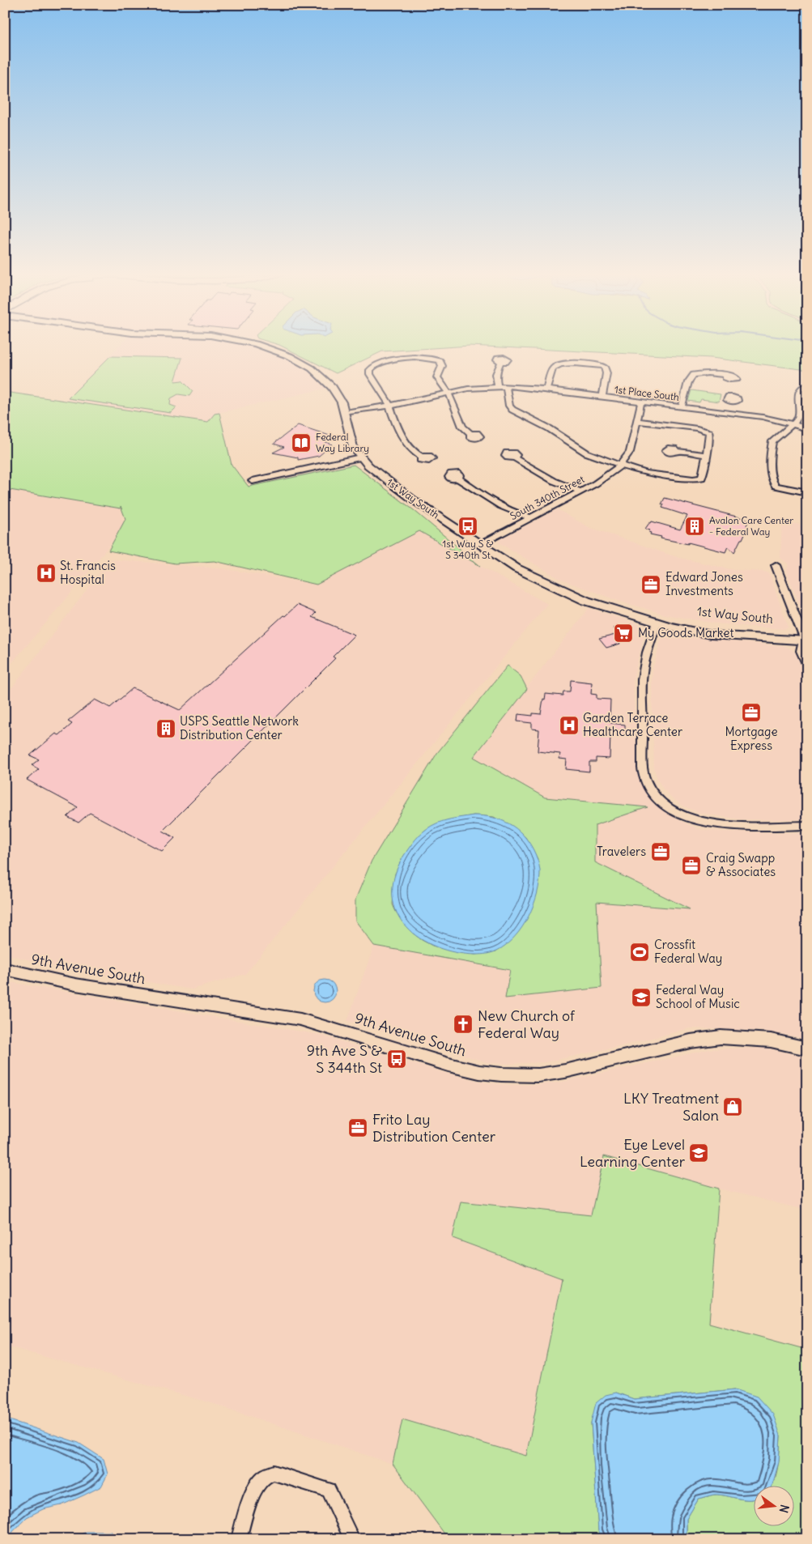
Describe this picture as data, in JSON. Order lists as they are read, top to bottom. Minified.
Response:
{"streets":{"main road":["1st Way South"],"street":["1st Place South","South 340th Street","9th Avenue South"]},"crossings":[["1st Place South","South 340th Street"],["1st Place South","1st Way South"],["South 340th Street","1st Way South"]],"places":{"library":["Federal Way Library"],"bus stop":["1st Way S & S 340th St","9th Ave S & S 344th St"],"building":["Avalon Care Center - Federal Way","USPS Seattle Network Distribution Center"],"hospital":["St. Francis Hospital","Garden Terrace Healthcare Center"],"office":["Edward Jones Investments","Mortgage Express","Travelers","Craig Swapp & Associates","Frito Lay Distribution Center"],"supermarket":["My Goods Market"],"sports":["Crossfit Federal Way"],"school or university":["Federal Way School of Music","Eye Level Learning Center"],"church":["New Church of Federal Way"],"shop":["LKY Treatment Salon"]},"north":"right"}
